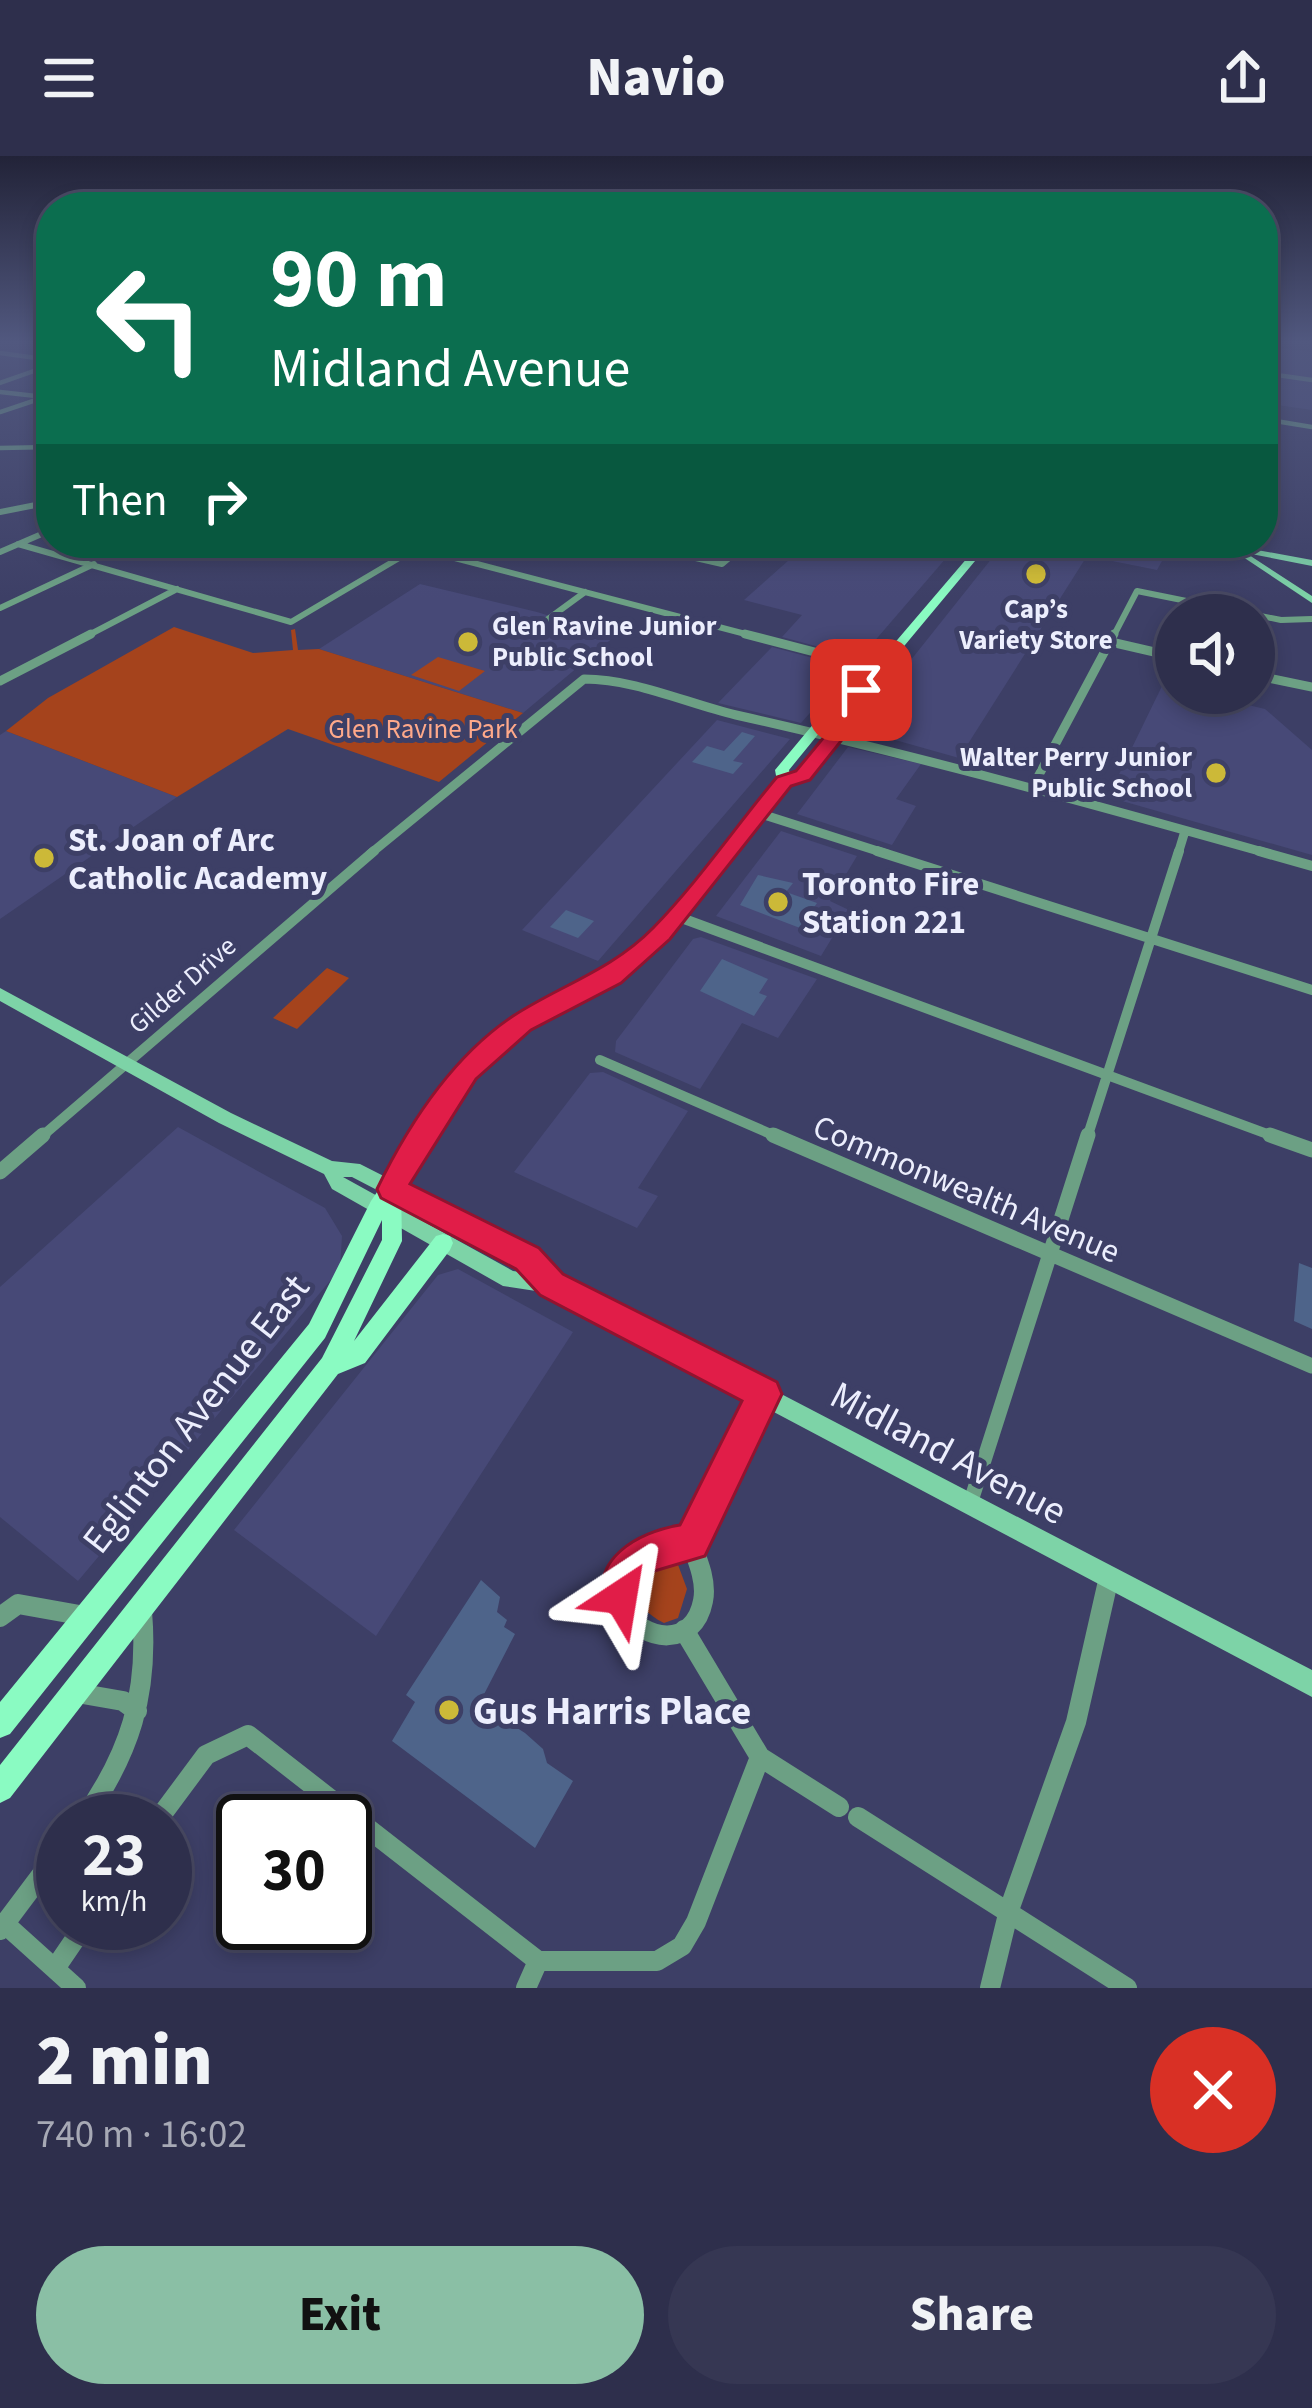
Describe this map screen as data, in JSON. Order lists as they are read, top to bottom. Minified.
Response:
{"streets":{"main road":["Eglinton Avenue East","Midland Avenue"],"street":["Gilder Drive","Commonwealth Avenue"]},"crossings":[["Gilder Drive","Eglinton Avenue East"],["Gilder Drive","Midland Avenue"],["Eglinton Avenue East","Midland Avenue"]],"parks":["Glen Ravine Park"],"places":["Cap’s Variety Store","Glen Ravine Junior Public School","Walter Perry Junior Public School","St. Joan of Arc Catholic Academy","Toronto Fire Station 221","Gus Harris Place"],"page":{"header":"Navio","turn":["90 m","Midland Avenue"],"then":"Then","speed":"23 km/h","limit":"30","heading":["2 min","740 m · 16:02"],"buttons":["Exit","Share"]}}
